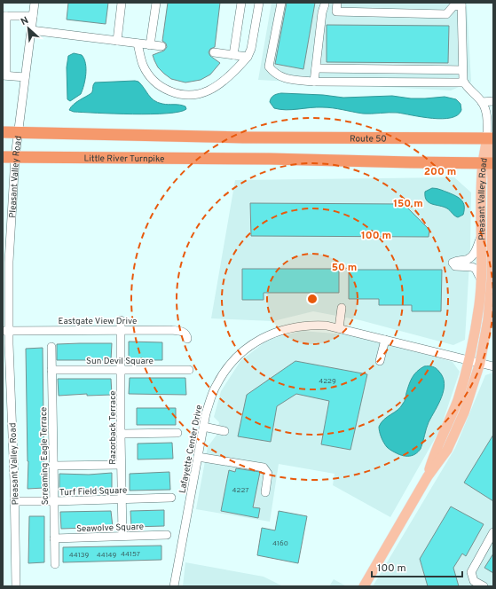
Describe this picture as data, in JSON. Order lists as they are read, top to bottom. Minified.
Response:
{"streets":{"highway":["Route 50","Little River Turnpike"],"main road":["Pleasant Valley Road"],"street":["Eastgate View Drive","Sun Devil Square","Razorback Terrace","Lafayette Center Drive","Screaming Eagle Terrace","Turf Field Square","Seawolve Square"]},"crossings":[["Route 50","Pleasant Valley Road"],["Little River Turnpike","Pleasant Valley Road"],["Pleasant Valley Road","Eastgate View Drive"],["Pleasant Valley Road","Lafayette Center Drive"],["Pleasant Valley Road","Turf Field Square"],["Eastgate View Drive","Razorback Terrace"],["Sun Devil Square","Razorback Terrace"],["Sun Devil Square","Screaming Eagle Terrace"],["Razorback Terrace","Turf Field Square"],["Razorback Terrace","Seawolve Square"],["Screaming Eagle Terrace","Turf Field Square"],["Screaming Eagle Terrace","Seawolve Square"]],"house_numbers":["4229","4227","4160","44157","44139","44149"],"scale_bar":"100 m","north":"top left","rings":["200 m","150 m","100 m","50 m"]}
